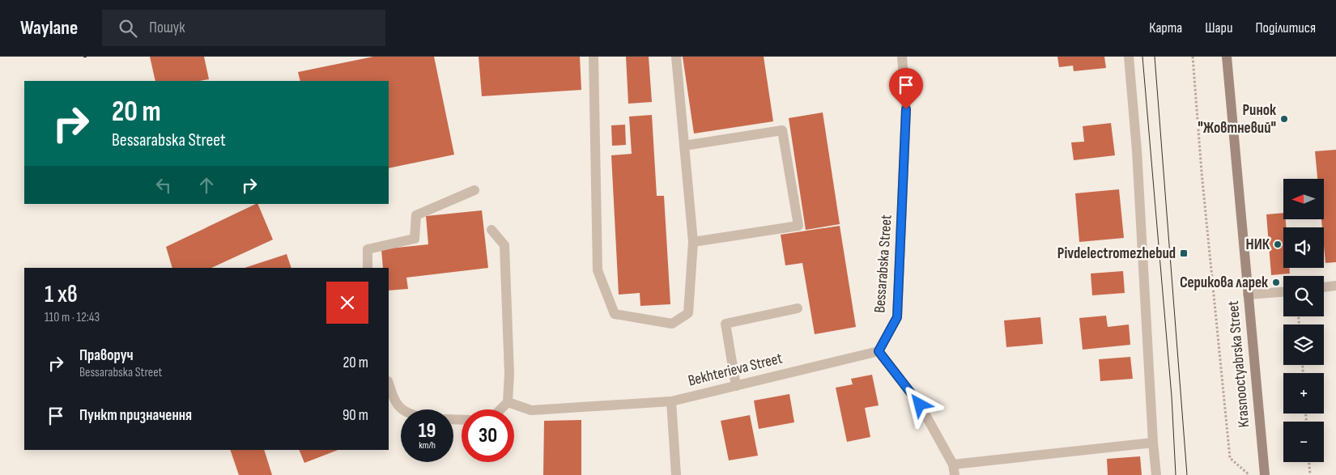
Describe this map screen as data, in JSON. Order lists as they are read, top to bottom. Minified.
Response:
{"streets":{"main road":["Krasnooctyabrska Street"],"street":["Bessarabska Street","Bekhterieva Street"]},"crossings":[["Bessarabska Street","Bekhterieva Street"]],"places":{"other":["Ринок \"Жовтневий\"","НИК","Серикова ларек"],"transit":["Pivdelectromezhebud"]},"north":"left","page":{"header":"Waylane","search":"Пошук","nav":["Карта","Шари","Поділитися"],"turn":["20 m","Bessarabska Street"],"map_buttons":["+","−"],"heading":["1 хв","110 m · 12:43"],"list":[{"name":"Праворуч","note":"Bessarabska Street","value":"20 m"},{"name":"Пункт призначення","value":"90 m"}],"speed":"19 km/h","limit":"30"}}
